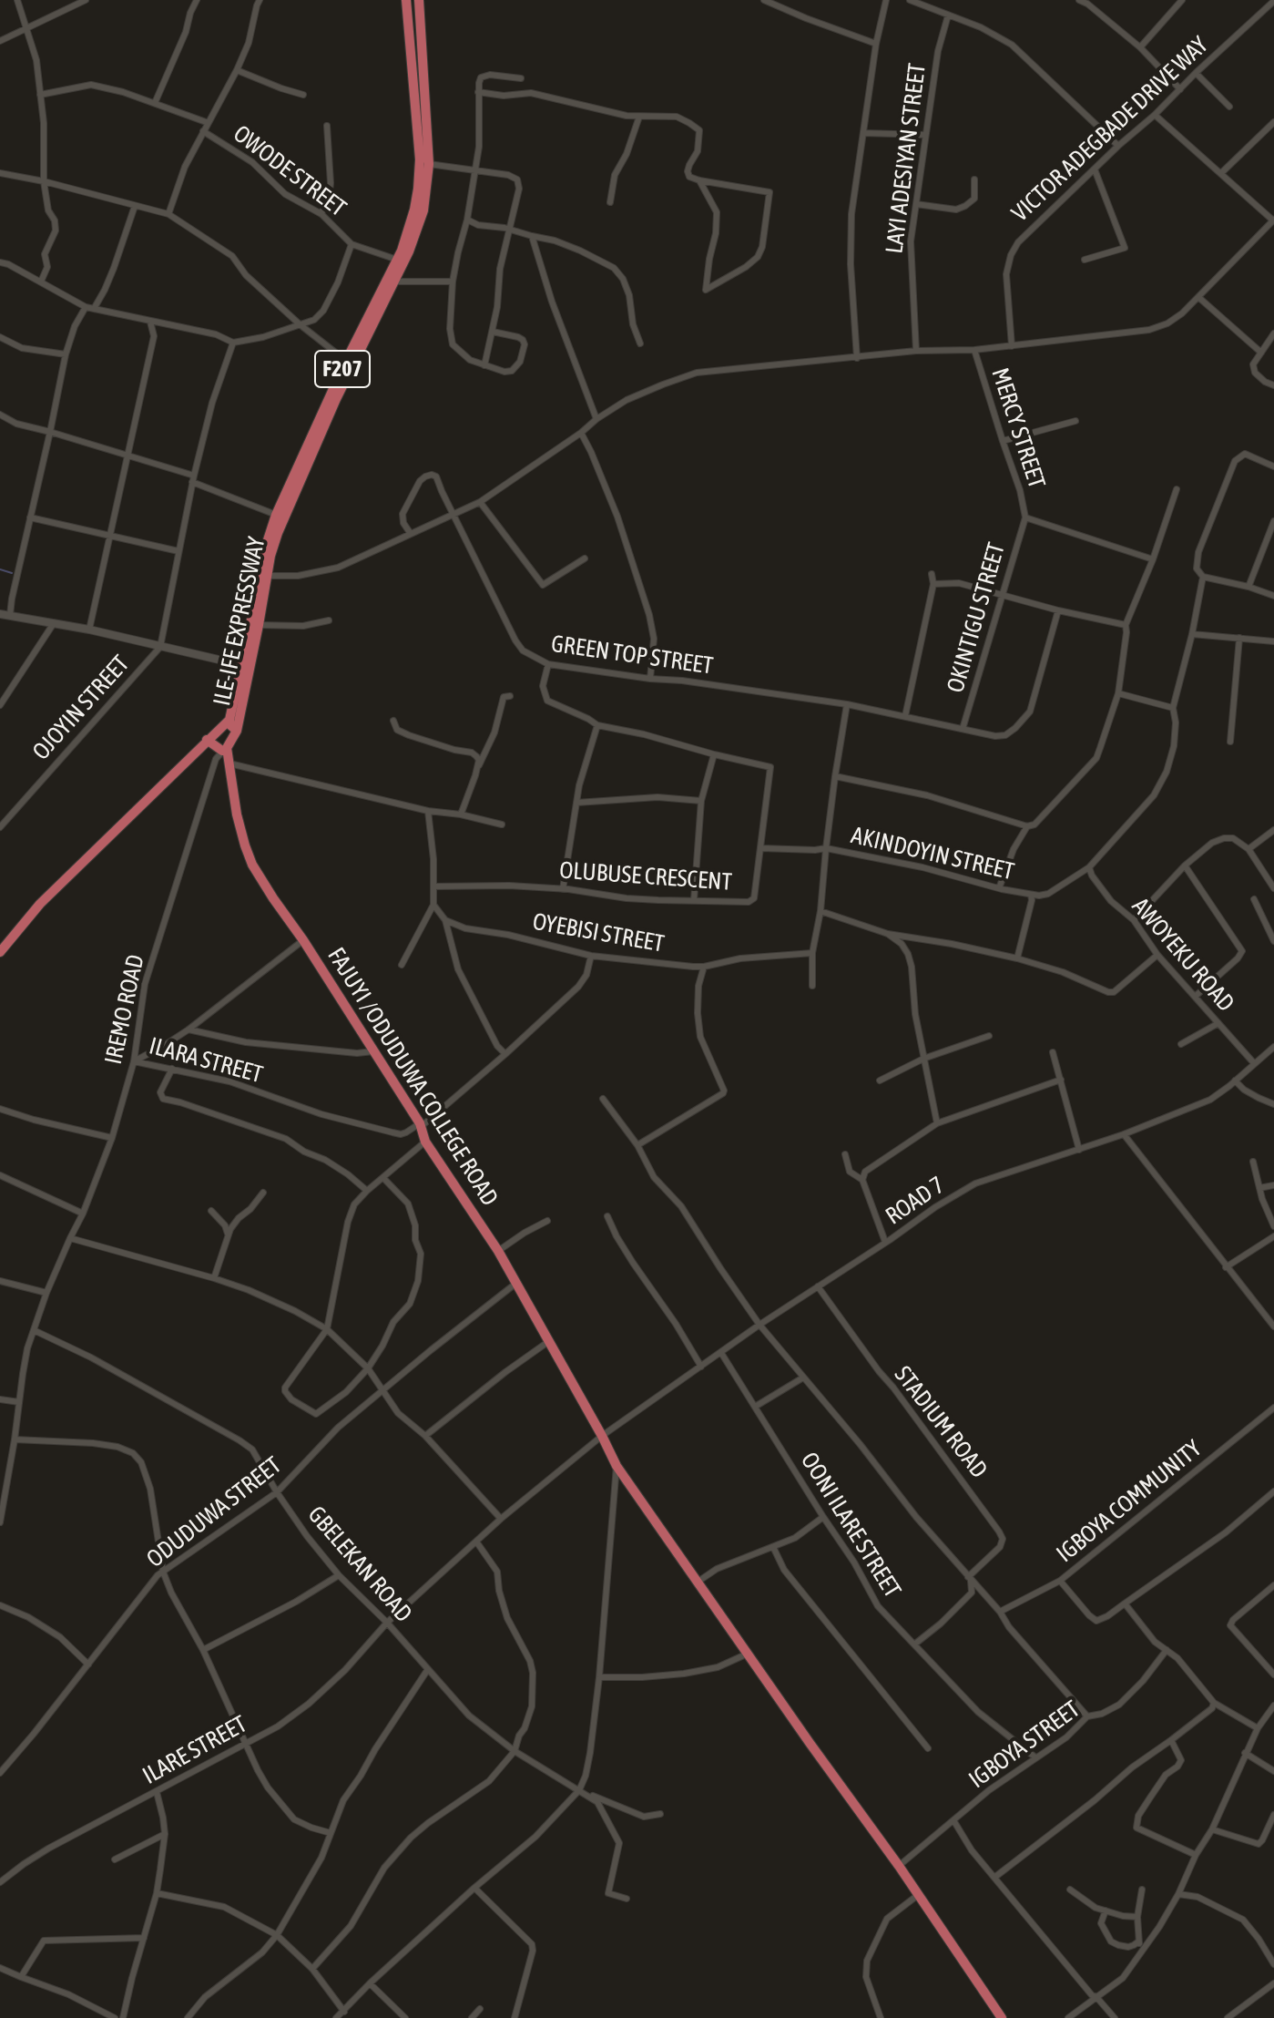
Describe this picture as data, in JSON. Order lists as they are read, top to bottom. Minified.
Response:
{"streets":{"main road":["F207","ILE-IFE EXPRESSWAY","FAJUYI /ODUDUWA COLLEGE ROAD"],"street":["VICTOR ADEGBADE DRIVE WAY","LAYI ADESIYAN STREET","OWODE STREET","MERCY STREET","OKINTIGU STREET","GREEN TOP STREET","OJOYIN STREET","AKINDOYIN STREET","OLUBUSE CRESCENT","OYEBISI STREET","AWOYEKU ROAD","IREMO ROAD","ILARA STREET","ROAD 7","STADIUM ROAD","IGBOYA COMMUNITY","ODUDUWA STREET","OONI ILARE STREET","GBELEKAN ROAD","IGBOYA STREET","ILARE STREET"]},"crossings":[["OWODE STREET","ILE-IFE EXPRESSWAY"],["MERCY STREET","OKINTIGU STREET"],["OKINTIGU STREET","GREEN TOP STREET"],["GREEN TOP STREET","OLUBUSE CRESCENT"],["AKINDOYIN STREET","OLUBUSE CRESCENT"],["AKINDOYIN STREET","AWOYEKU ROAD"],["AWOYEKU ROAD","ROAD 7"],["IREMO ROAD","ILARA STREET"],["IREMO ROAD","FAJUYI /ODUDUWA COLLEGE ROAD"],["IREMO ROAD","GBELEKAN ROAD"],["ILARA STREET","FAJUYI /ODUDUWA COLLEGE ROAD"],["FAJUYI /ODUDUWA COLLEGE ROAD","ROAD 7"],["FAJUYI /ODUDUWA COLLEGE ROAD","ODUDUWA STREET"],["FAJUYI /ODUDUWA COLLEGE ROAD","IGBOYA STREET"],["ROAD 7","STADIUM ROAD"],["ROAD 7","OONI ILARE STREET"],["ROAD 7","ILARE STREET"],["ODUDUWA STREET","GBELEKAN ROAD"],["OONI ILARE STREET","IGBOYA STREET"],["GBELEKAN ROAD","ILARE STREET"]]}
